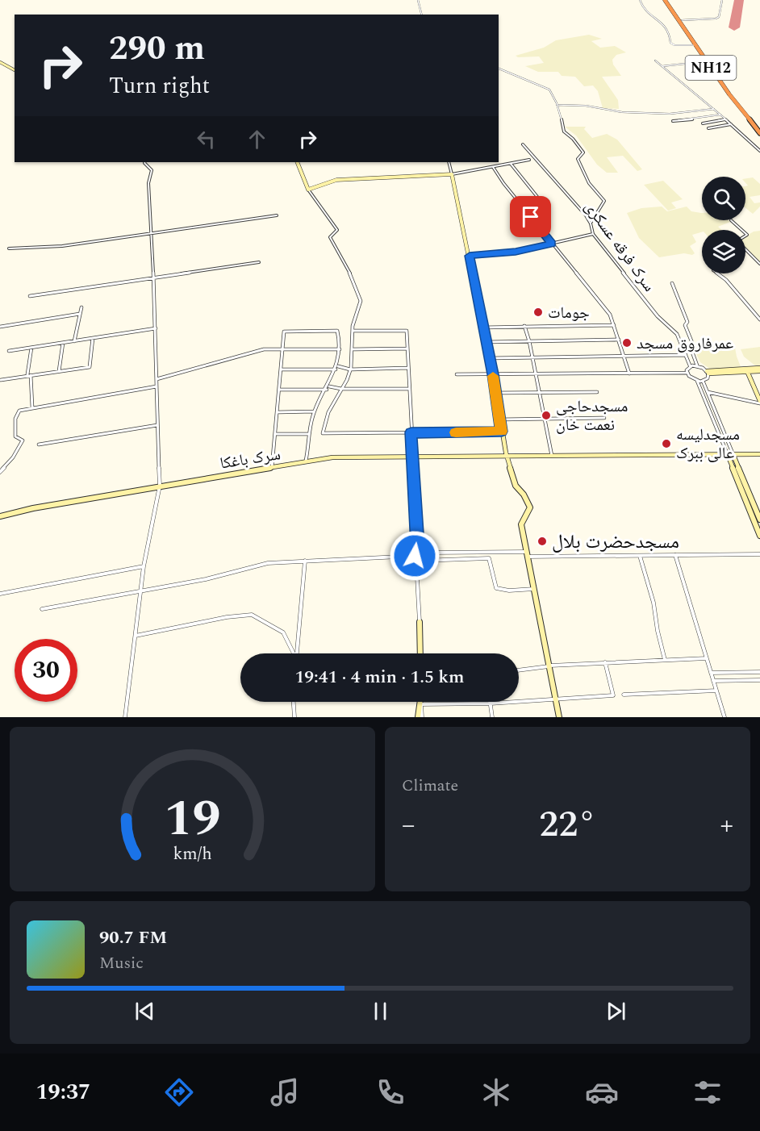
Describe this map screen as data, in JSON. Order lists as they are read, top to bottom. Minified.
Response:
{"streets":{"highway":["NH12"],"street":["سرک فرقه عسکری","سرک باغکا"]},"places":["جومات","عمرفاروق مسجد","مسجدحاجی نعمت خان","مسجدلیسه عالی ببرک","مسجدحضرت بلال"],"page":{"turn":["290 m","Turn right"],"limit":"30","trip":"19:41 · 4 min · 1.5 km","tile":"Climate","heat":["−","22°","+"],"song":["90.7 FM","Music"],"tabs":"19:37","gauge":["19","km/h"]}}
